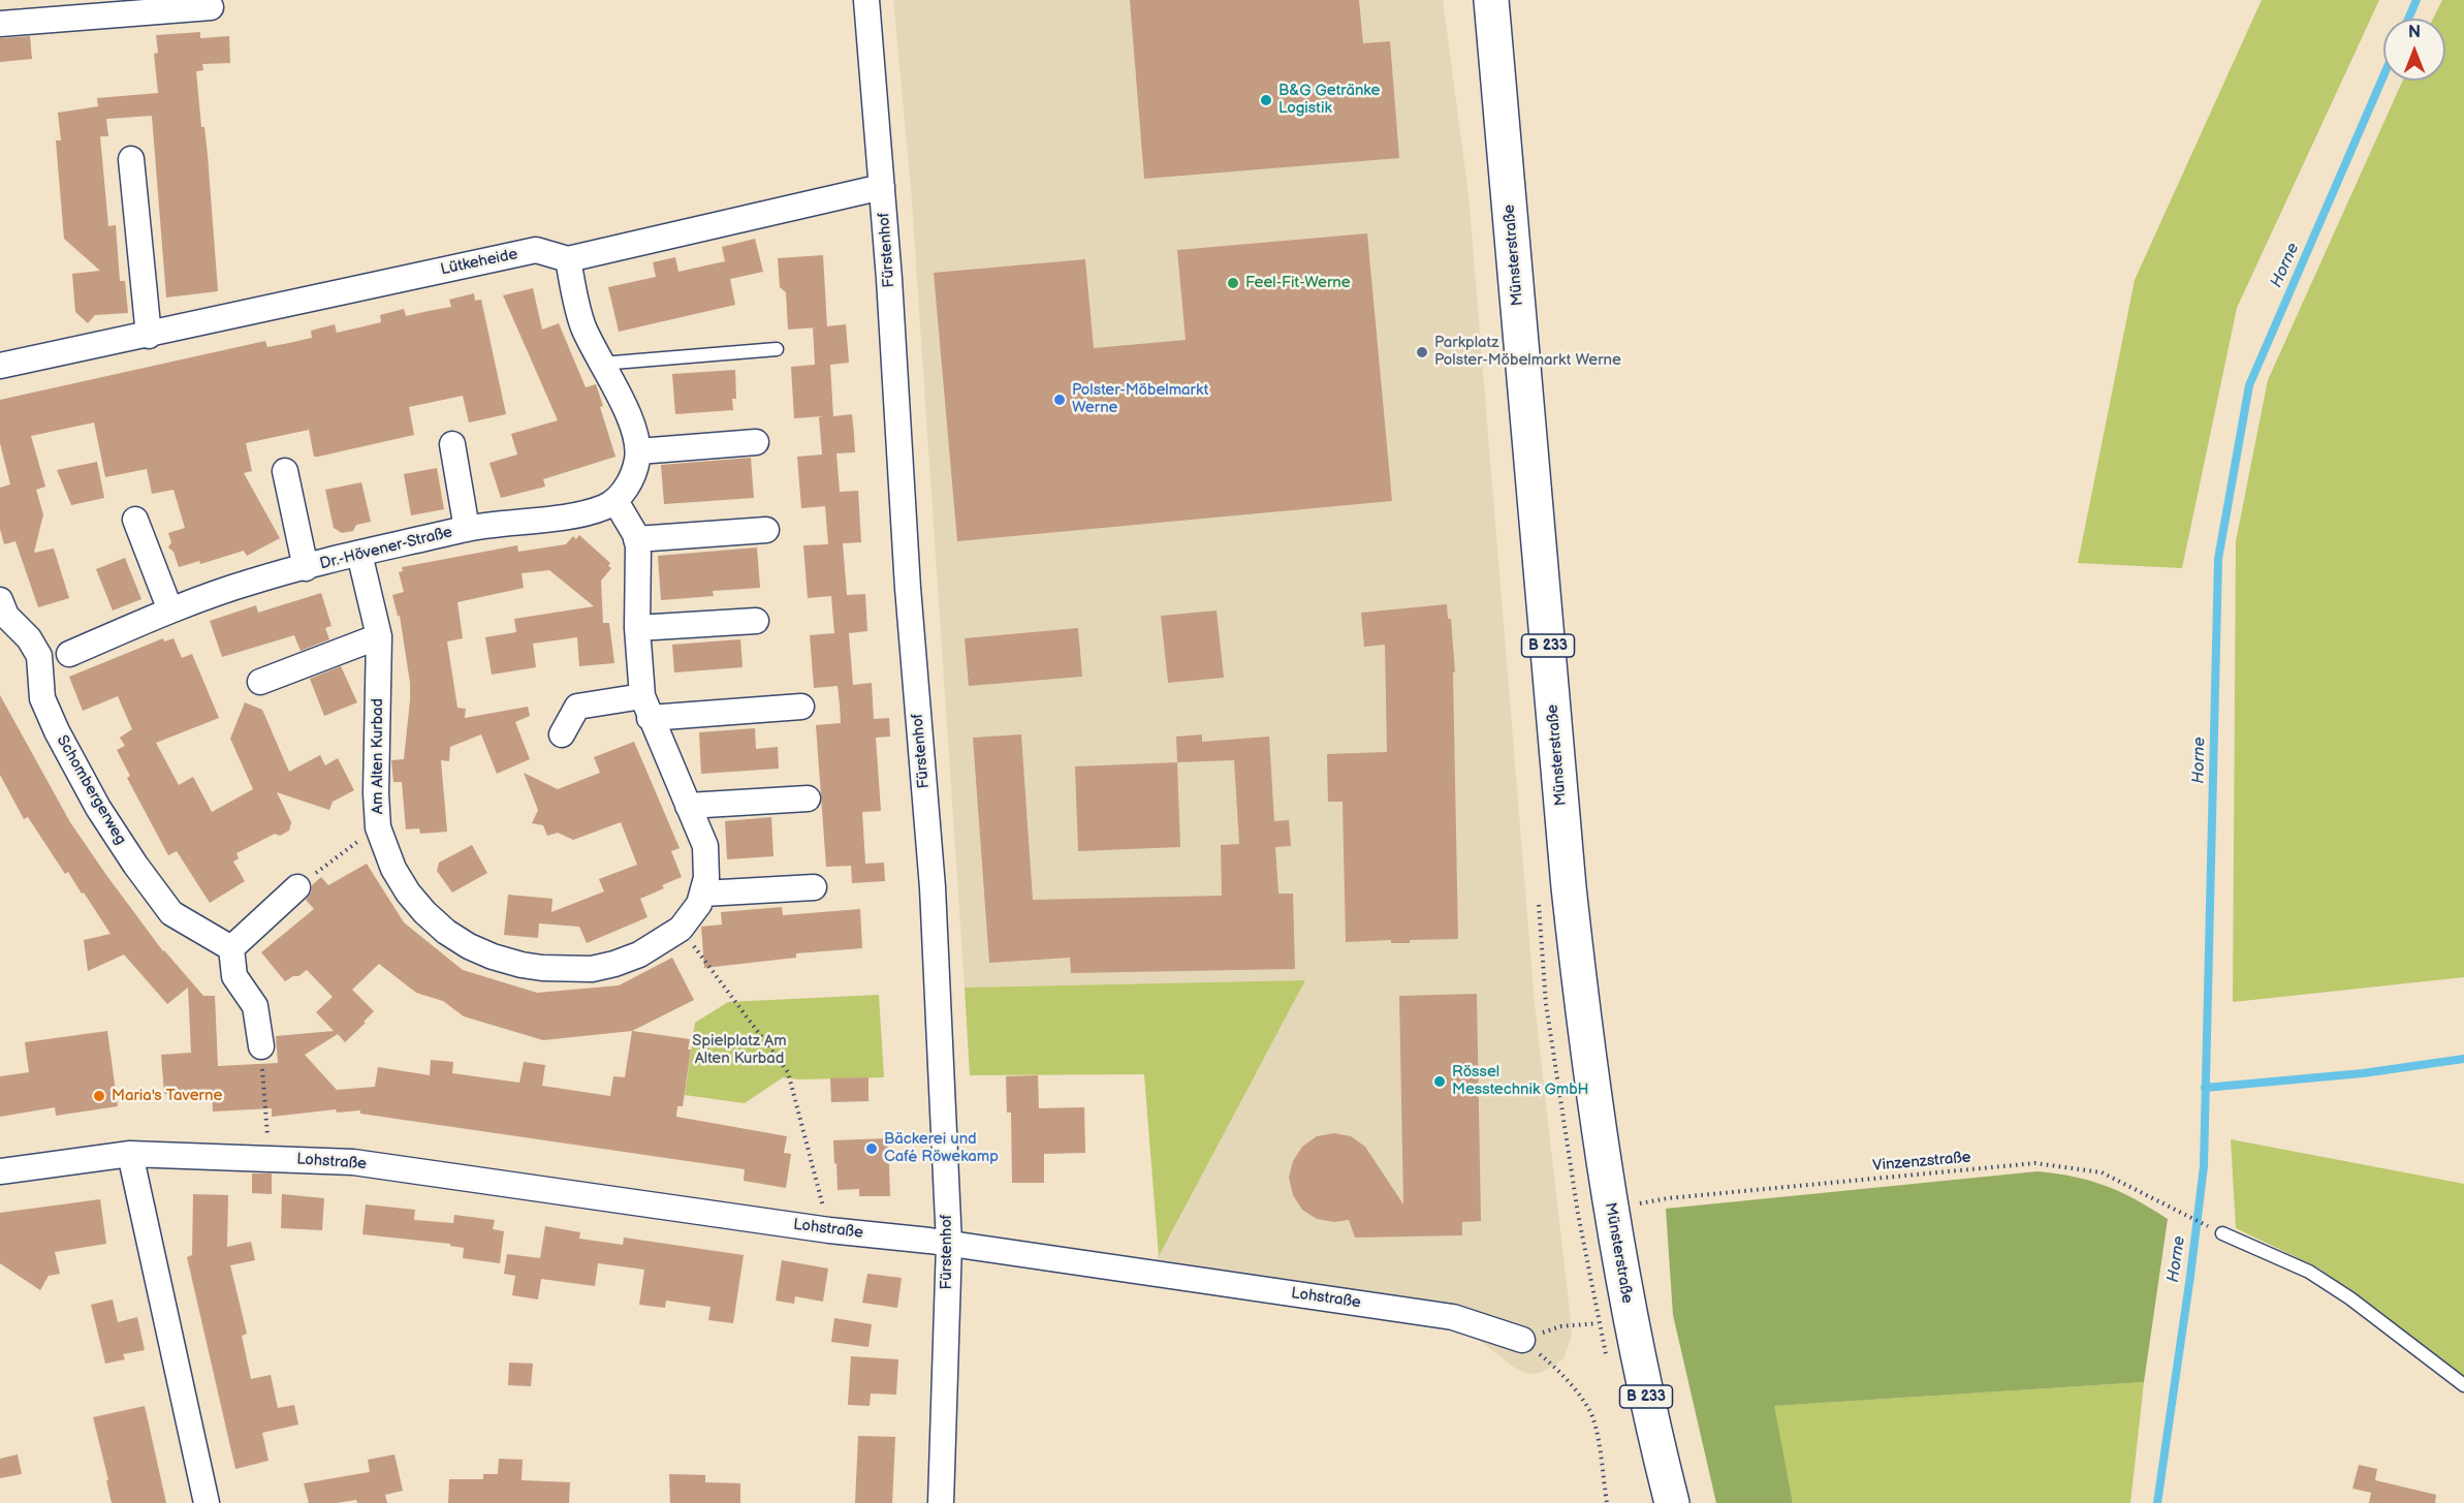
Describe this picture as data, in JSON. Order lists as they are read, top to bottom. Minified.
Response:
{"streets":{"main road":["Münsterstraße","B 233"],"street":["Fürstenhof","Lütkeheide","Dr.-Hövener-Straße","Am Alten Kurbad","Schombergerweg","Lohstraße"],"path":["Vinzenzstraße"]},"crossings":[["Fürstenhof","Lütkeheide"],["Fürstenhof","Lohstraße"],["Münsterstraße","Vinzenzstraße"],["Dr.-Hövener-Straße","Am Alten Kurbad"]],"water":["Horne"],"parks":["Spielplatz Am Alten Kurbad"],"places":["B&G Getränke Logistik","Feel-Fit-Werne","Parkplatz Polster-Möbelmarkt Werne","Polster-Möbelmarkt Werne","Rössel Messtechnik GmbH","Maria's Taverne","Bäckerei und Café Röwekamp"],"north":"top"}
